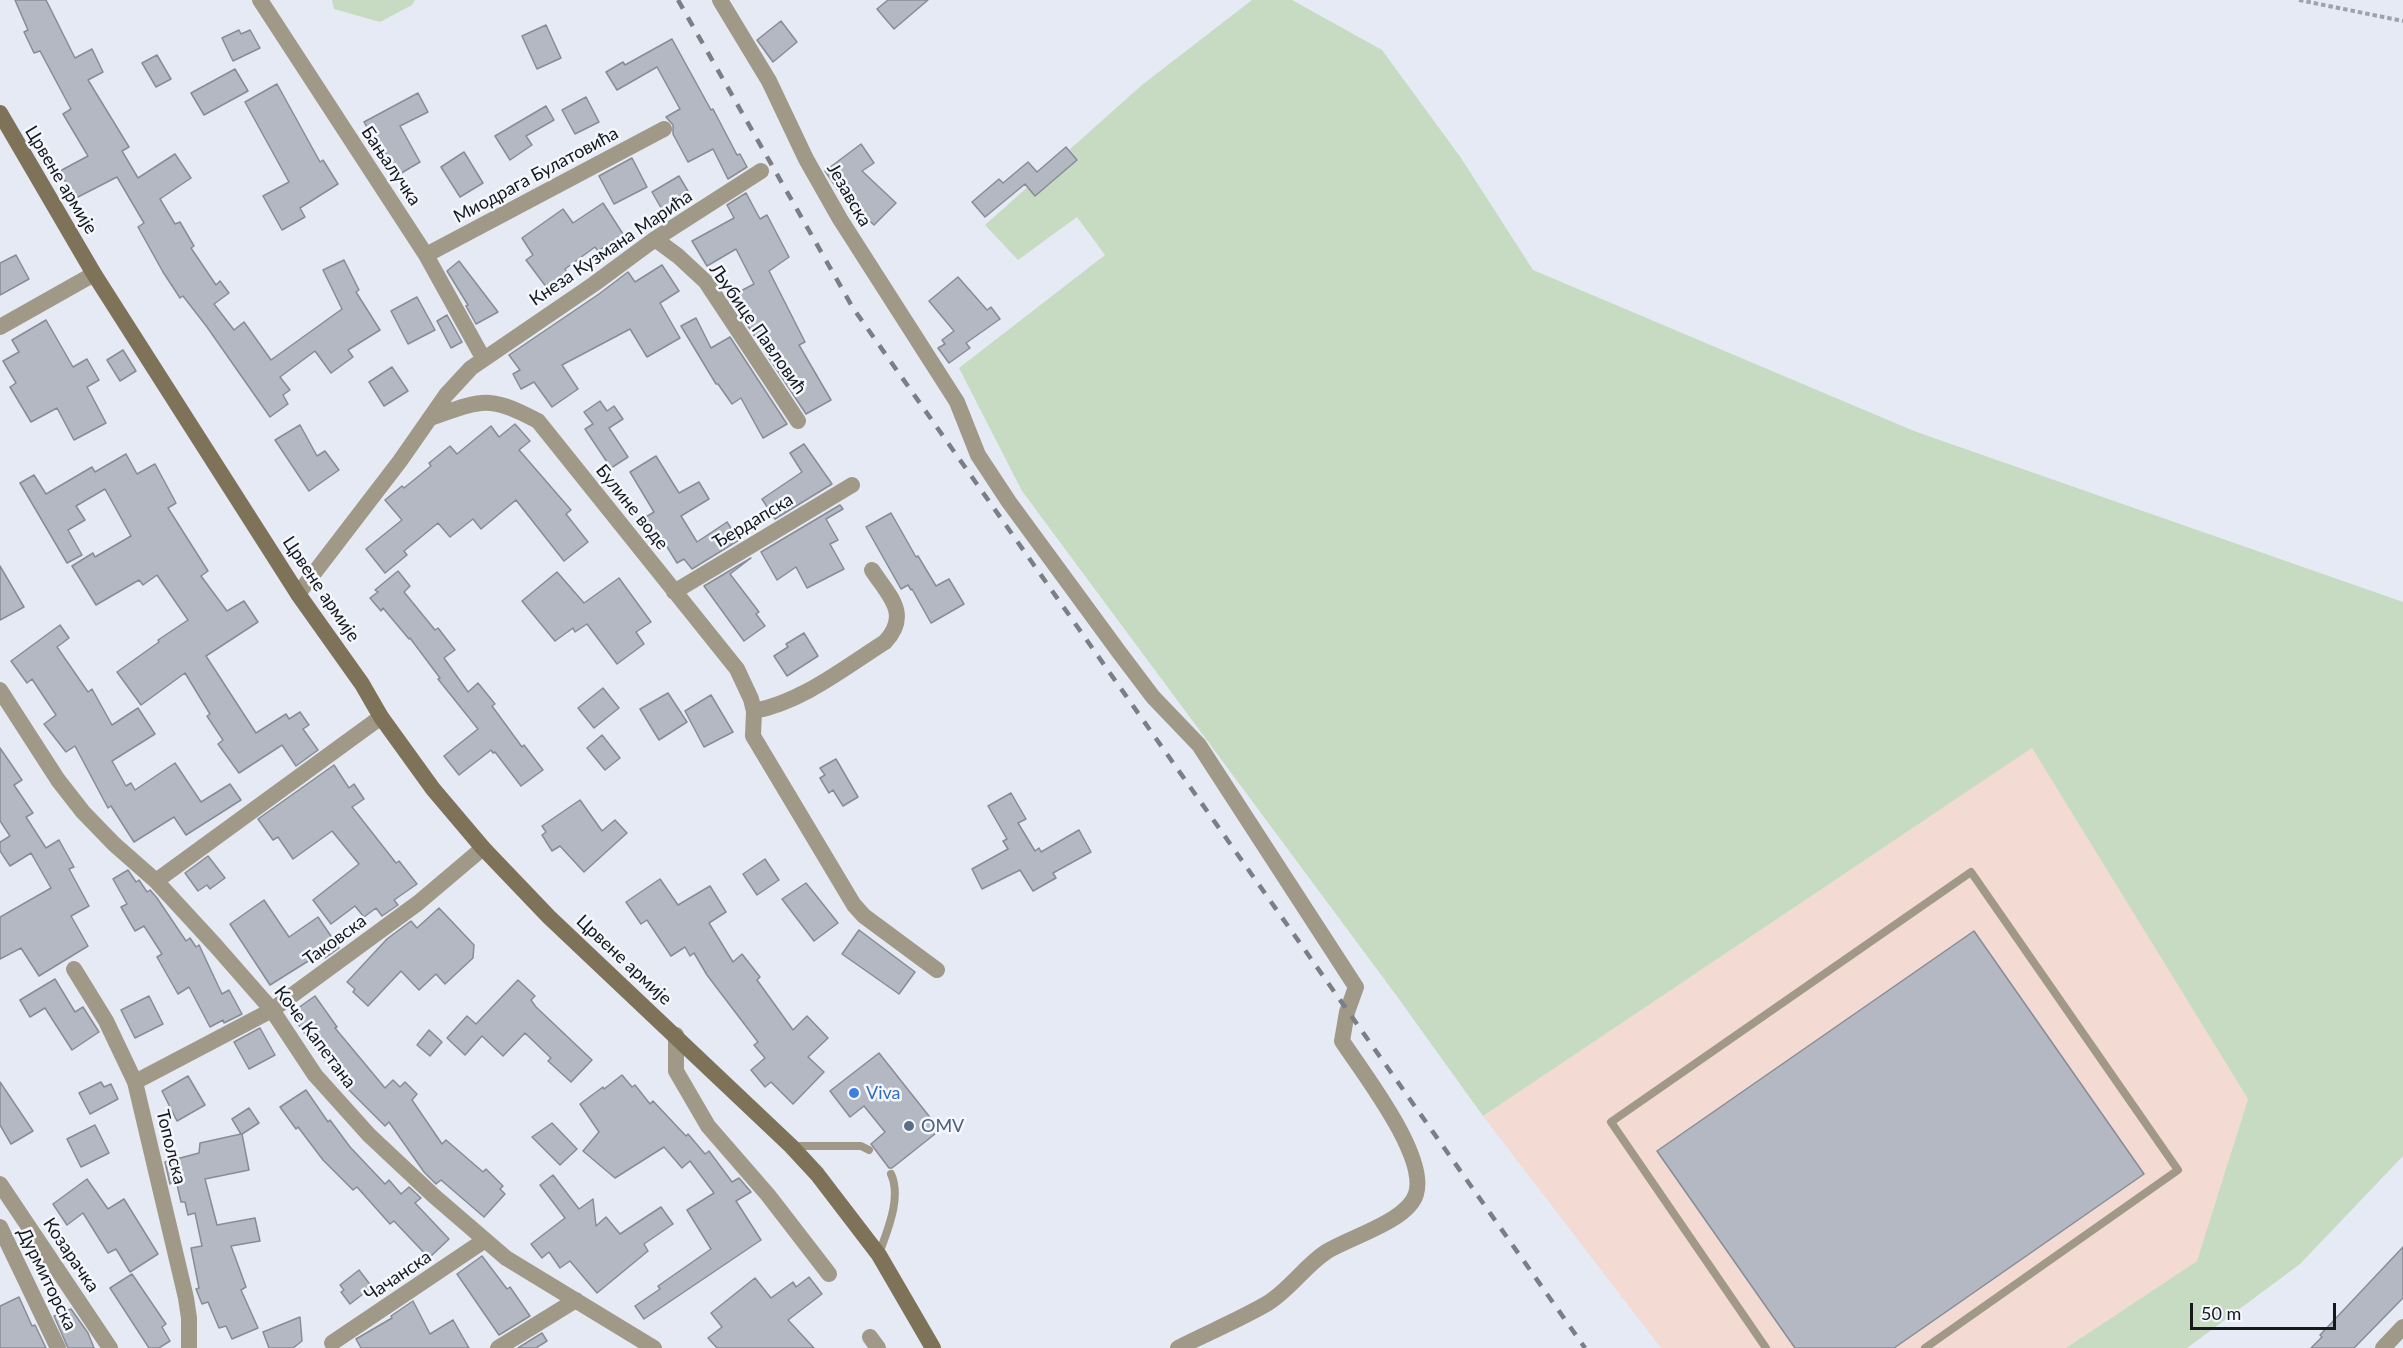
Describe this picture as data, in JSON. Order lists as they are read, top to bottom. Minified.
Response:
{"streets":{"main road":["Црвене армије"],"street":["Бањалучка","Миодрага Булатовића","Језавска","Кнеза Кузмана Марића","Љубице Павловић","Булине воде","Ђердапска","Таковска","Коче Капетана","Тополска","Козарачка","Чачанска","Дурмиторска"]},"crossings":[["Бањалучка","Миодрага Булатовића"],["Бањалучка","Кнеза Кузмана Марића"],["Црвене армије","Таковска"],["Кнеза Кузмана Марића","Љубице Павловић"],["Булине воде","Ђердапска"],["Таковска","Коче Капетана"],["Таковска","Тополска"],["Коче Капетана","Чачанска"]],"places":["Viva","OMV"],"scale_bar":"50 m"}
